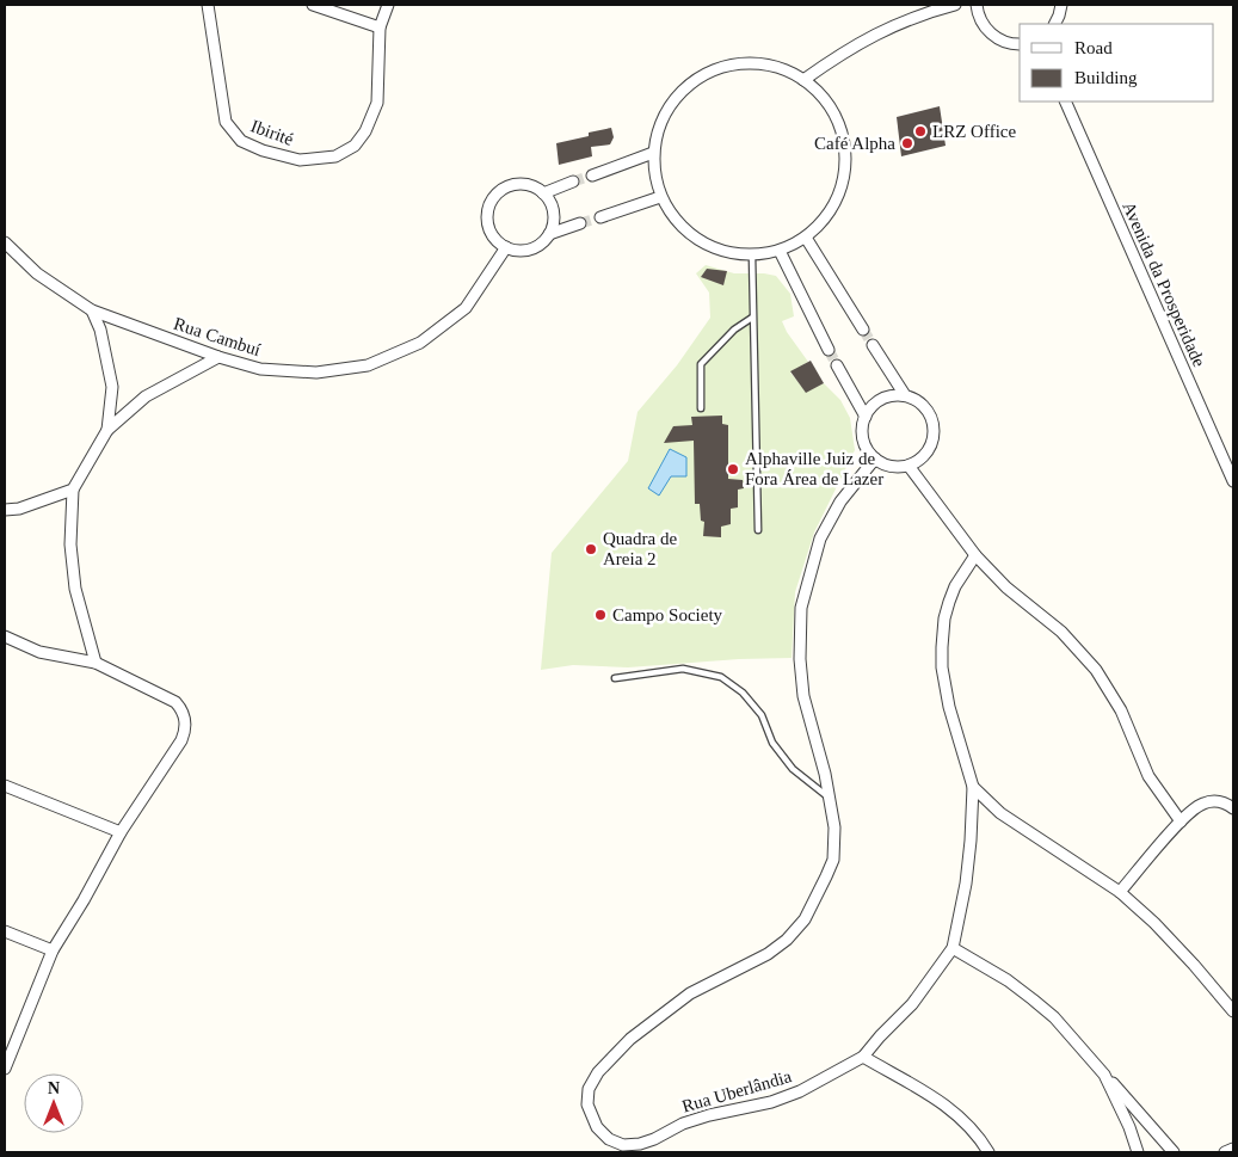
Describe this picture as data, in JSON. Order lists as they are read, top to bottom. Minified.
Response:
{"streets":{"street":["Ibirité","Avenida da Prosperidade","Rua Cambuí","Rua Uberlândia"]},"places":["LRZ Office","Café Alpha","Alphaville Juiz de Fora Área de Lazer","Quadra de Areia 2","Campo Society"],"legend":["Road","Building"],"north":"top"}
